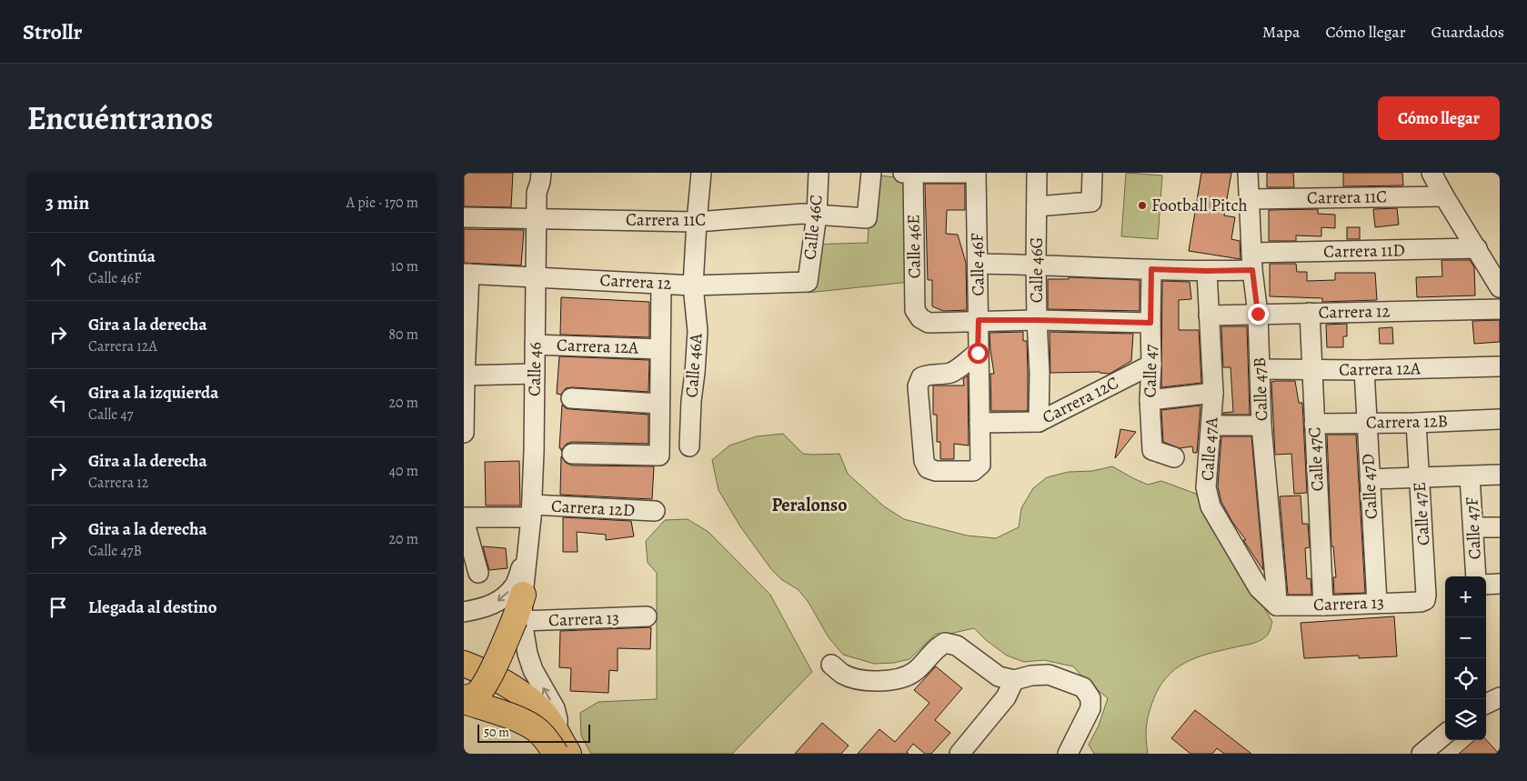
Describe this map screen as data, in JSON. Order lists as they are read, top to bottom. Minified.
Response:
{"streets":{"street":["Carrera 11C","Calle 46C","Calle 46E","Carrera 11D","Calle 46F","Calle 46G","Carrera 12","Carrera 12A","Calle 46A","Calle 46","Calle 47","Calle 47B","Carrera 12C","Carrera 12B","Calle 47A","Calle 47C","Calle 47D","Carrera 12D","Calle 47E","Calle 47F","Carrera 13"]},"crossings":[["Carrera 11C","Calle 46C"],["Carrera 11C","Calle 46A"],["Carrera 11C","Calle 46"],["Carrera 11C","Calle 47B"],["Calle 46C","Carrera 12"],["Calle 46E","Calle 46F"],["Carrera 11D","Calle 47B"],["Calle 46F","Carrera 12C"],["Calle 46G","Carrera 12C"],["Carrera 12","Calle 46A"],["Carrera 12","Calle 46"],["Carrera 12","Calle 47B"],["Carrera 12","Calle 47A"],["Carrera 12","Calle 47C"],["Carrera 12A","Calle 46"],["Carrera 12A","Calle 47B"],["Carrera 12A","Calle 47C"],["Carrera 12A","Calle 47D"],["Calle 46","Carrera 12D"],["Calle 47","Carrera 12C"],["Calle 47B","Calle 47A"],["Calle 47B","Carrera 13"],["Carrera 12B","Calle 47C"],["Carrera 12B","Calle 47D"],["Carrera 12B","Calle 47E"],["Calle 47A","Carrera 13"],["Calle 47C","Carrera 13"],["Calle 47D","Carrera 13"],["Calle 47E","Carrera 13"]],"districts":["Peralonso"],"places":["Football Pitch"],"scale_bar":"50 m","page":{"header":"Strollr","nav":["Mapa","Cómo llegar","Guardados"],"title":"Encuéntranos","buttons":"Cómo llegar","heading":["3 min","A pie · 170 m"],"list":[["Continúa","Calle 46F","10 m"],["Gira a la derecha","Carrera 12A","80 m"],["Gira a la izquierda","Calle 47","20 m"],["Gira a la derecha","Carrera 12","40 m"],["Gira a la derecha","Calle 47B","20 m"],"Llegada al destino"],"map_buttons":["+","−"],"scale":"50 m"}}
